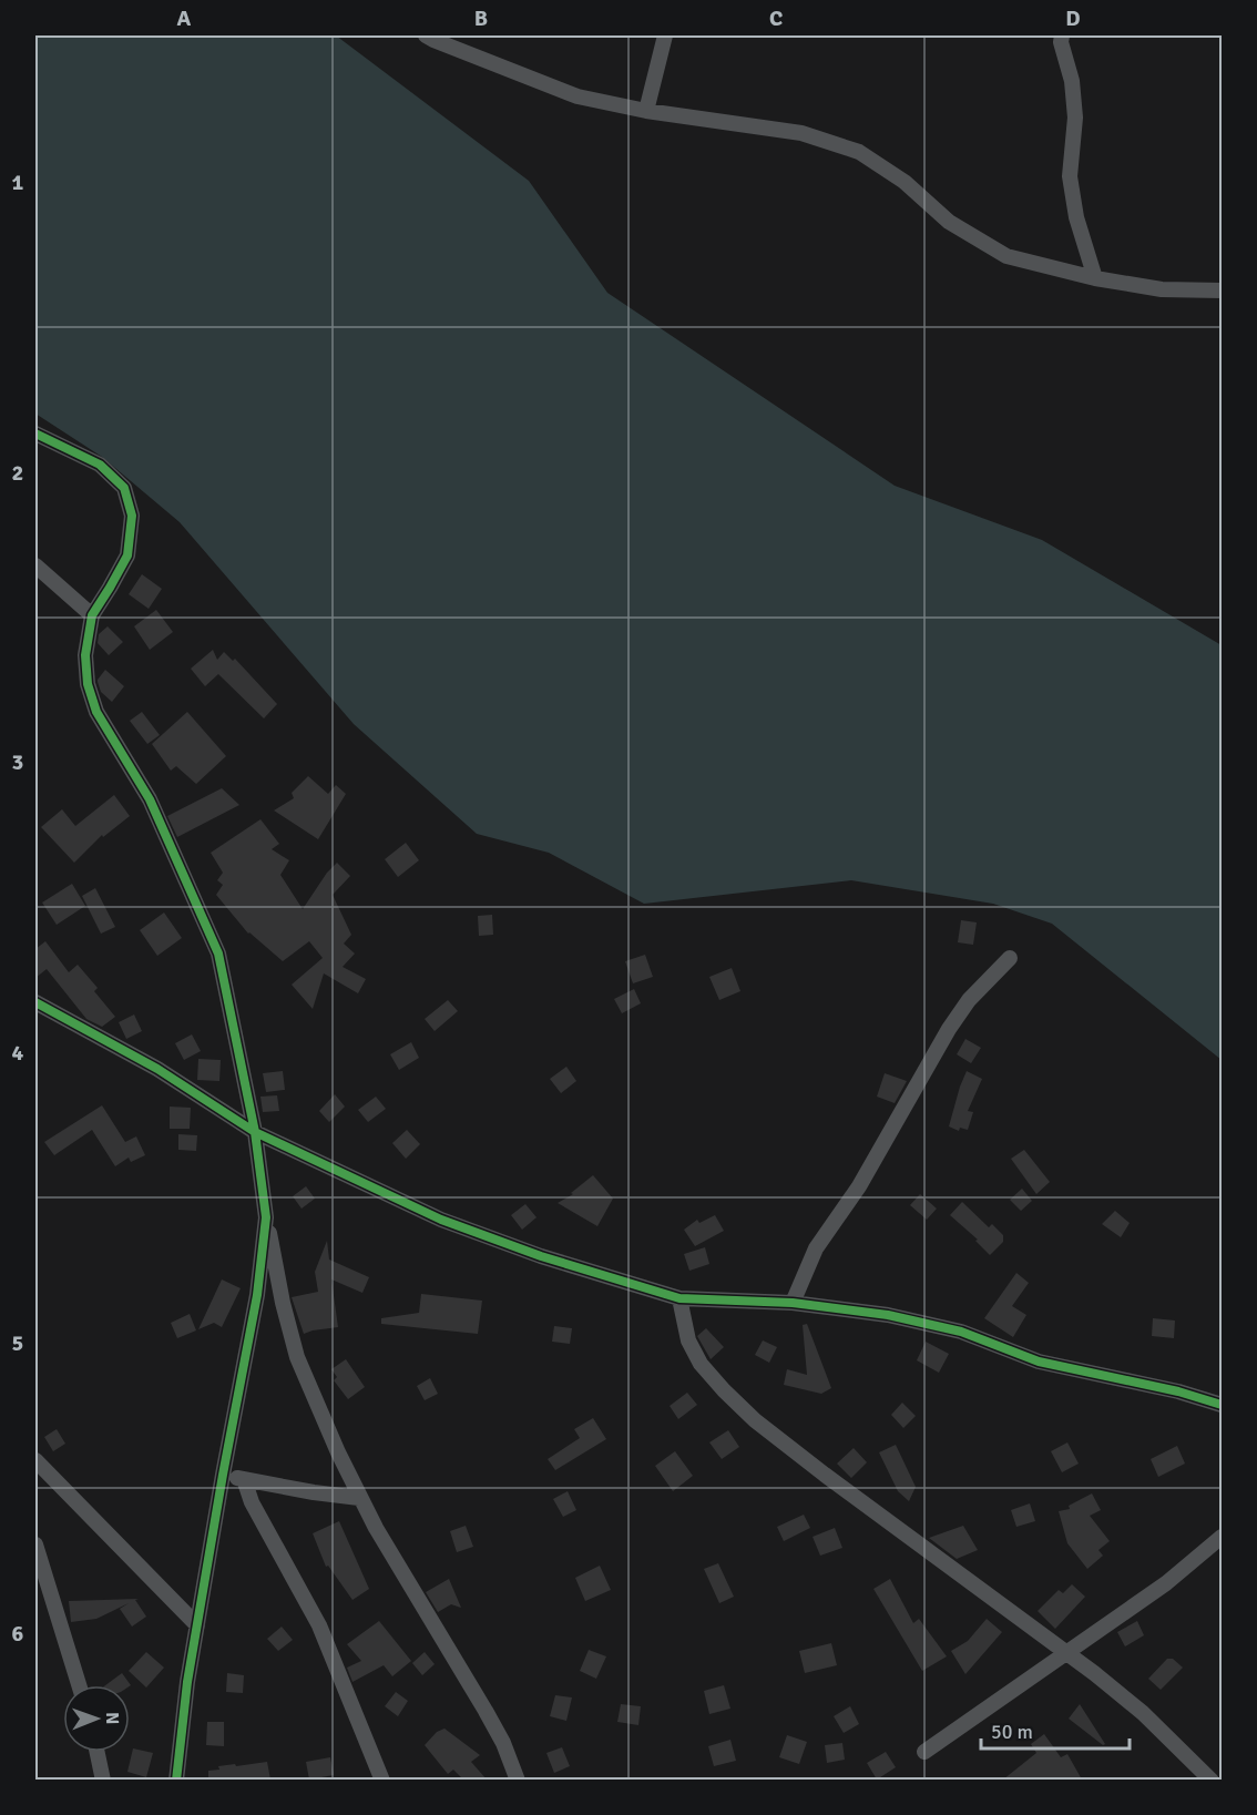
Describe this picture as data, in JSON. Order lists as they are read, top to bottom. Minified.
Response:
{"scale_bar":"50 m","north":"right","grid":{"columns":["A","B","C","D"],"rows":["1","2","3","4","5","6"]}}
